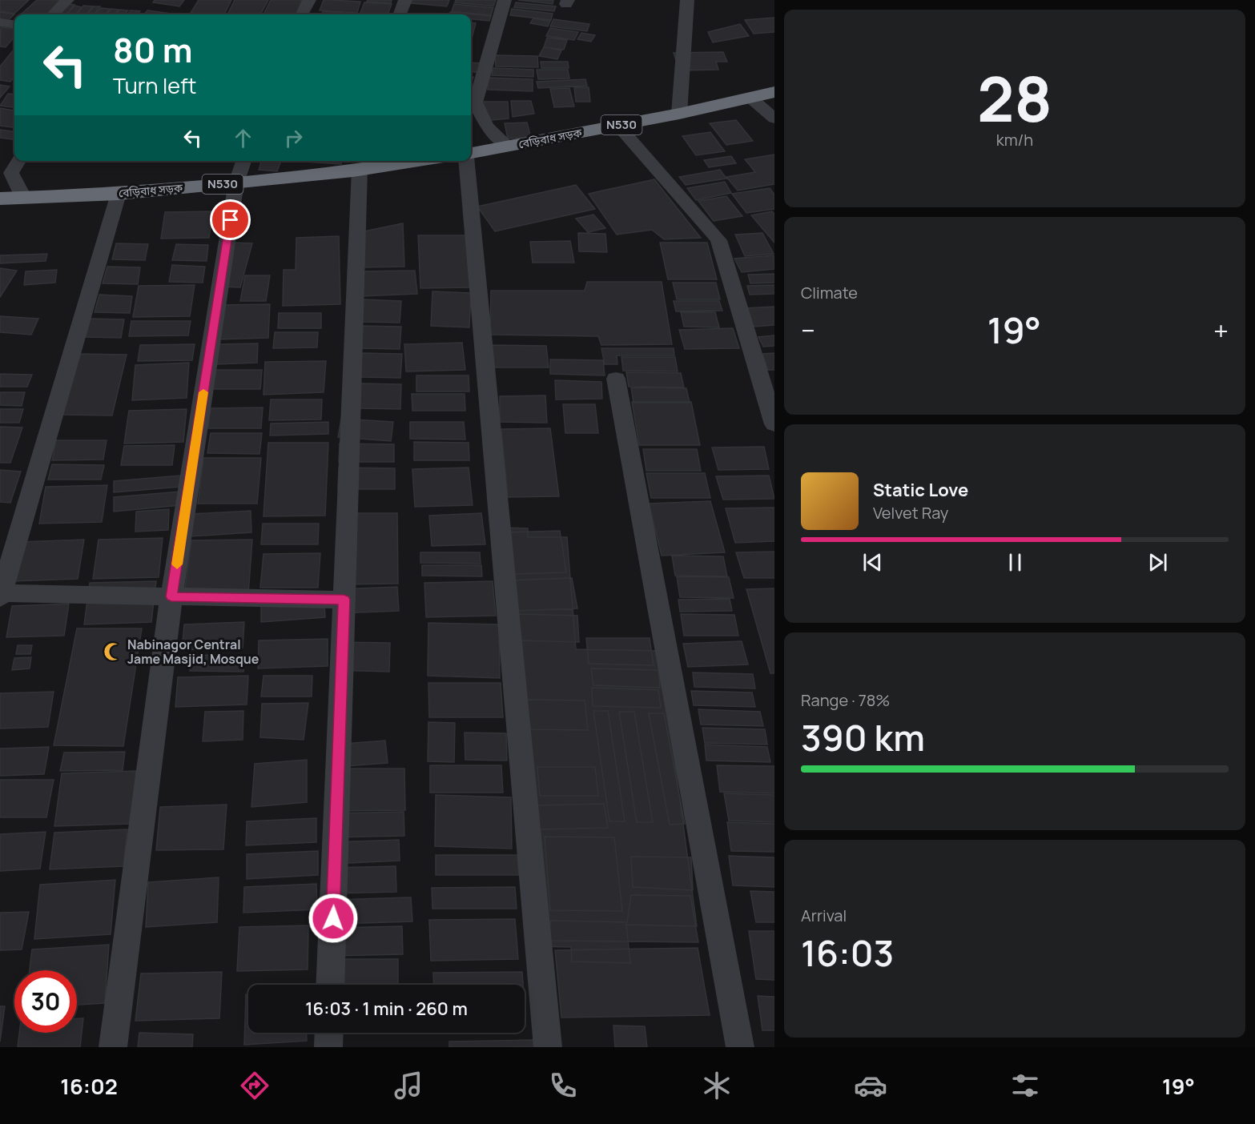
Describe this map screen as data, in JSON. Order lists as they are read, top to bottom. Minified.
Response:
{"streets":{"highway":["N530","বেড়িবাধ সড়ক"]},"places":{"mosque":["Nabinagor Central Jame Masjid, Mosque"]},"page":{"tile":[["28","km/h"],"Climate",["Range · 78%","390 km"],["Arrival","16:03"]],"turn":["80 m","Turn left"],"heat":["−","19°","+"],"song":["Static Love","Velvet Ray"],"limit":"30","trip":"16:03 · 1 min · 260 m","tabs":["16:02","19°"]}}
